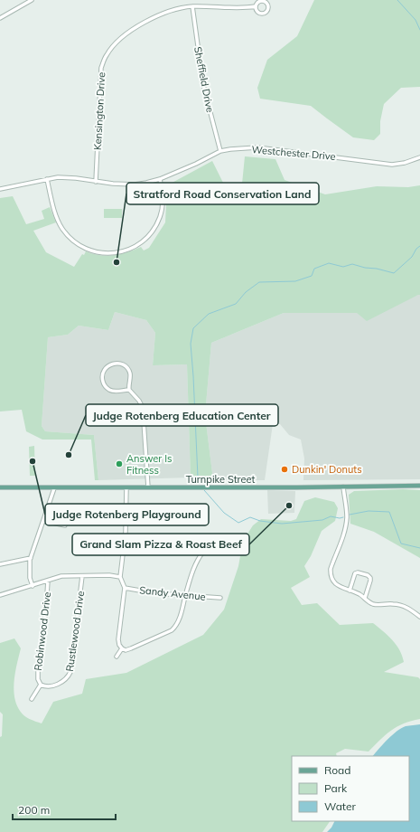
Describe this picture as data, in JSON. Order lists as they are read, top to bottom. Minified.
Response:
{"streets":{"main road":["Turnpike Street"],"street":["Sheffield Drive","Kensington Drive","Westchester Drive","Sandy Avenue","Robinwood Drive","Rustlewood Drive"]},"crossings":[["Sheffield Drive","Kensington Drive"],["Sheffield Drive","Westchester Drive"],["Kensington Drive","Westchester Drive"],["Robinwood Drive","Rustlewood Drive"]],"places":["Stratford Road Conservation Land","Judge Rotenberg Education Center","Judge Rotenberg Playground","Answer Is Fitness","Dunkin' Donuts","Grand Slam Pizza & Roast Beef"],"legend":["Road","Park","Water"],"scale_bar":"200 m"}
